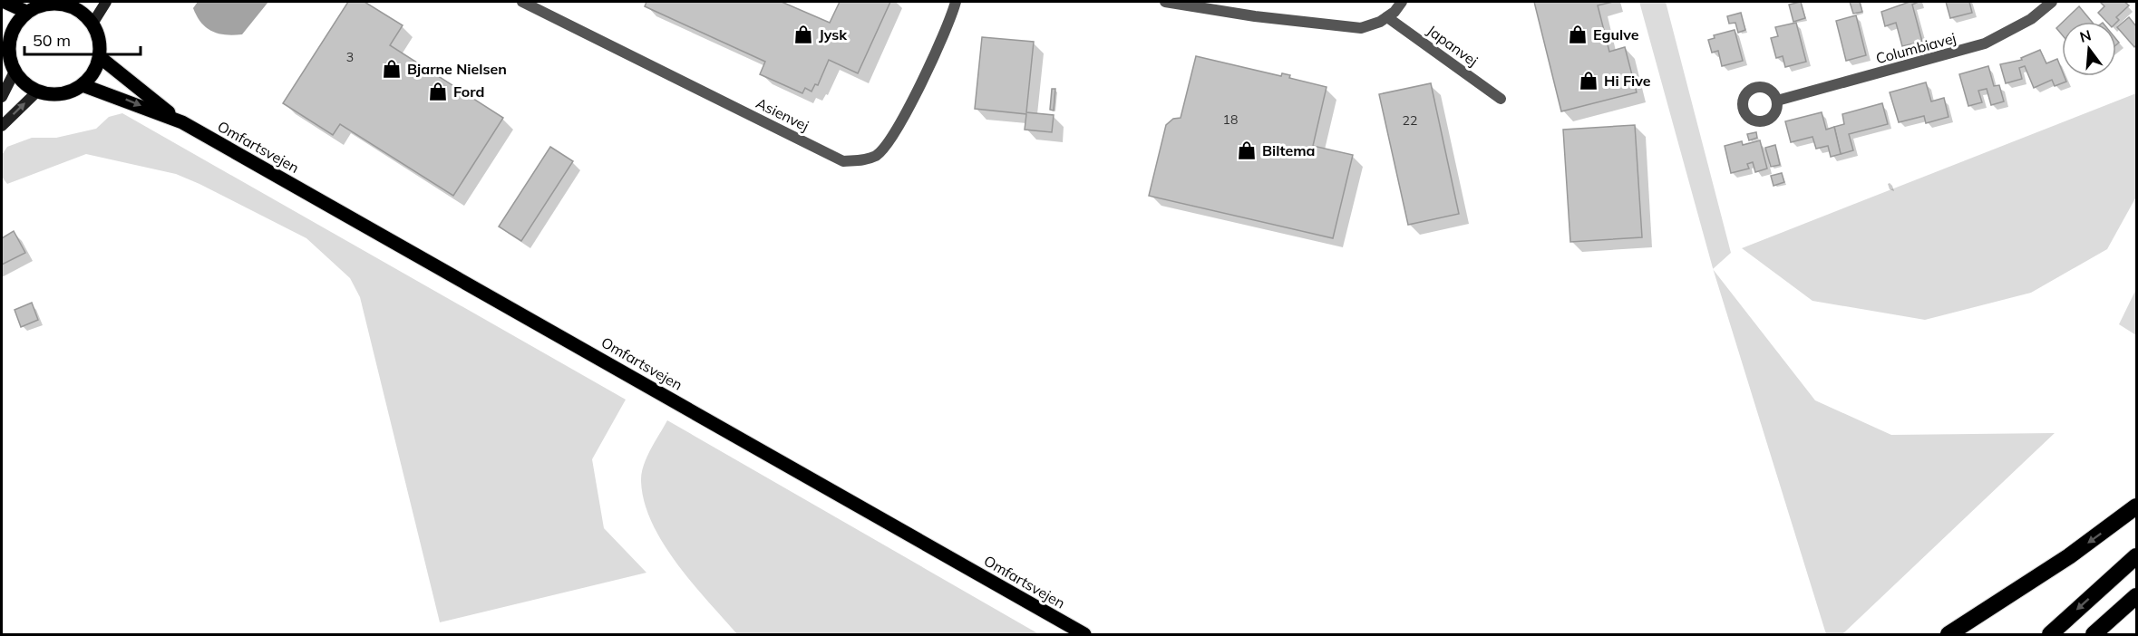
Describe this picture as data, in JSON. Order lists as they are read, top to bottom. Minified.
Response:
{"streets":{"main road":["Omfartsvejen"],"street":["Japanvej","Columbiavej","Asienvej"]},"places":{"shop":["Jysk","Egulve","Bjarne Nielsen","Hi Five","Ford","Biltema"]},"house_numbers":["3","18","22"],"scale_bar":"50 m","north":"top"}
